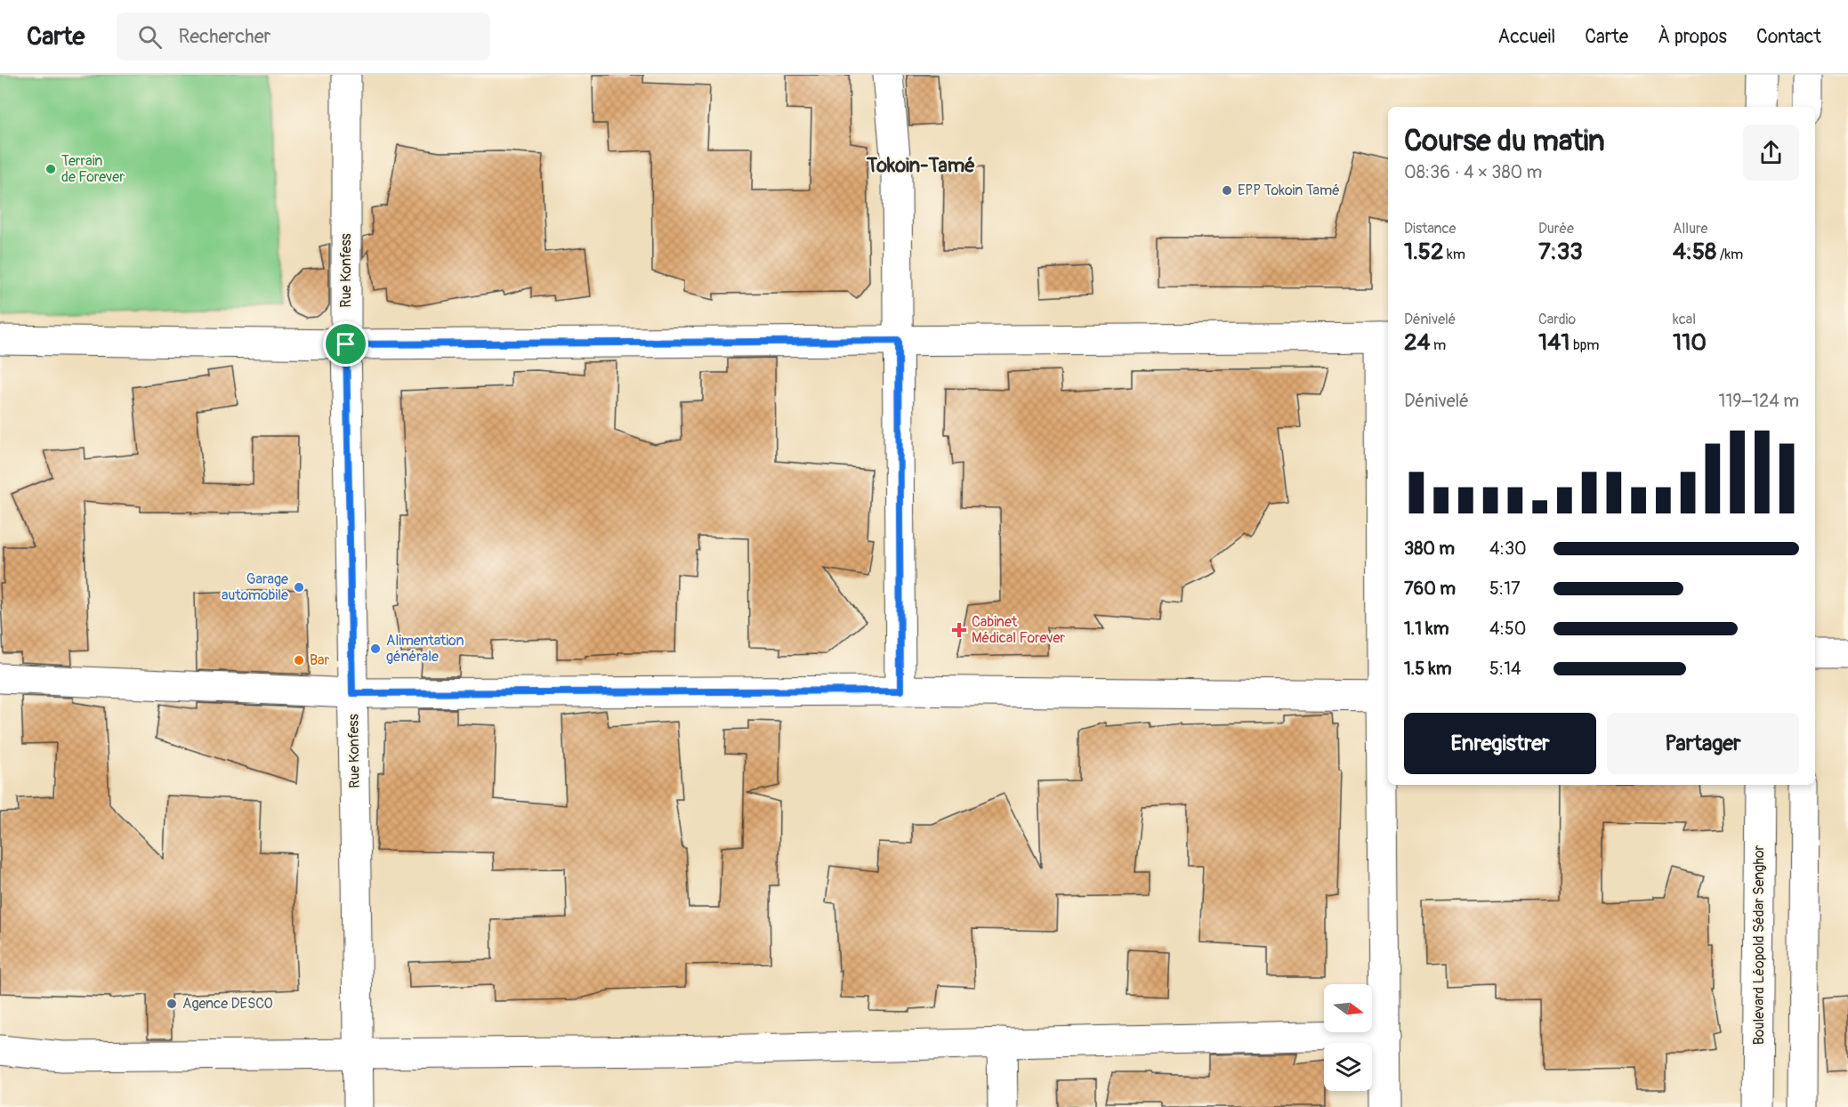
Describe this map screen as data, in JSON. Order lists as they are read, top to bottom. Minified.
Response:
{"streets":{"street":["Rue Konfess","Boulevard Léopold Sédar Senghor"]},"districts":["Tokoin-Tamé"],"places":{"other":["Terrain de Forever","EPP Tokoin Tamé","Garage automobile","Alimentation générale","Bar","Agence DESCO"],"health":["Cabinet Médical Forever"]},"north":"right","page":{"header":"Carte","search":"Rechercher","nav":["Accueil","Carte","À propos","Contact"],"heading":["Course du matin","08:36 · 4 × 380 m"],"stats":[["Distance","1.52 km"],["Durée","7:33"],["Allure","4:58 /km"],["Dénivelé","24 m"],["Cardio","141 bpm"],["kcal","110"]],"chart":["Dénivelé","119–124 m"],"list":[{"name":"380 m","note":"4:30"},{"name":"760 m","note":"5:17"},{"name":"1.1 km","note":"4:50"},{"name":"1.5 km","note":"5:14"}],"buttons":["Enregistrer","Partager"]}}
